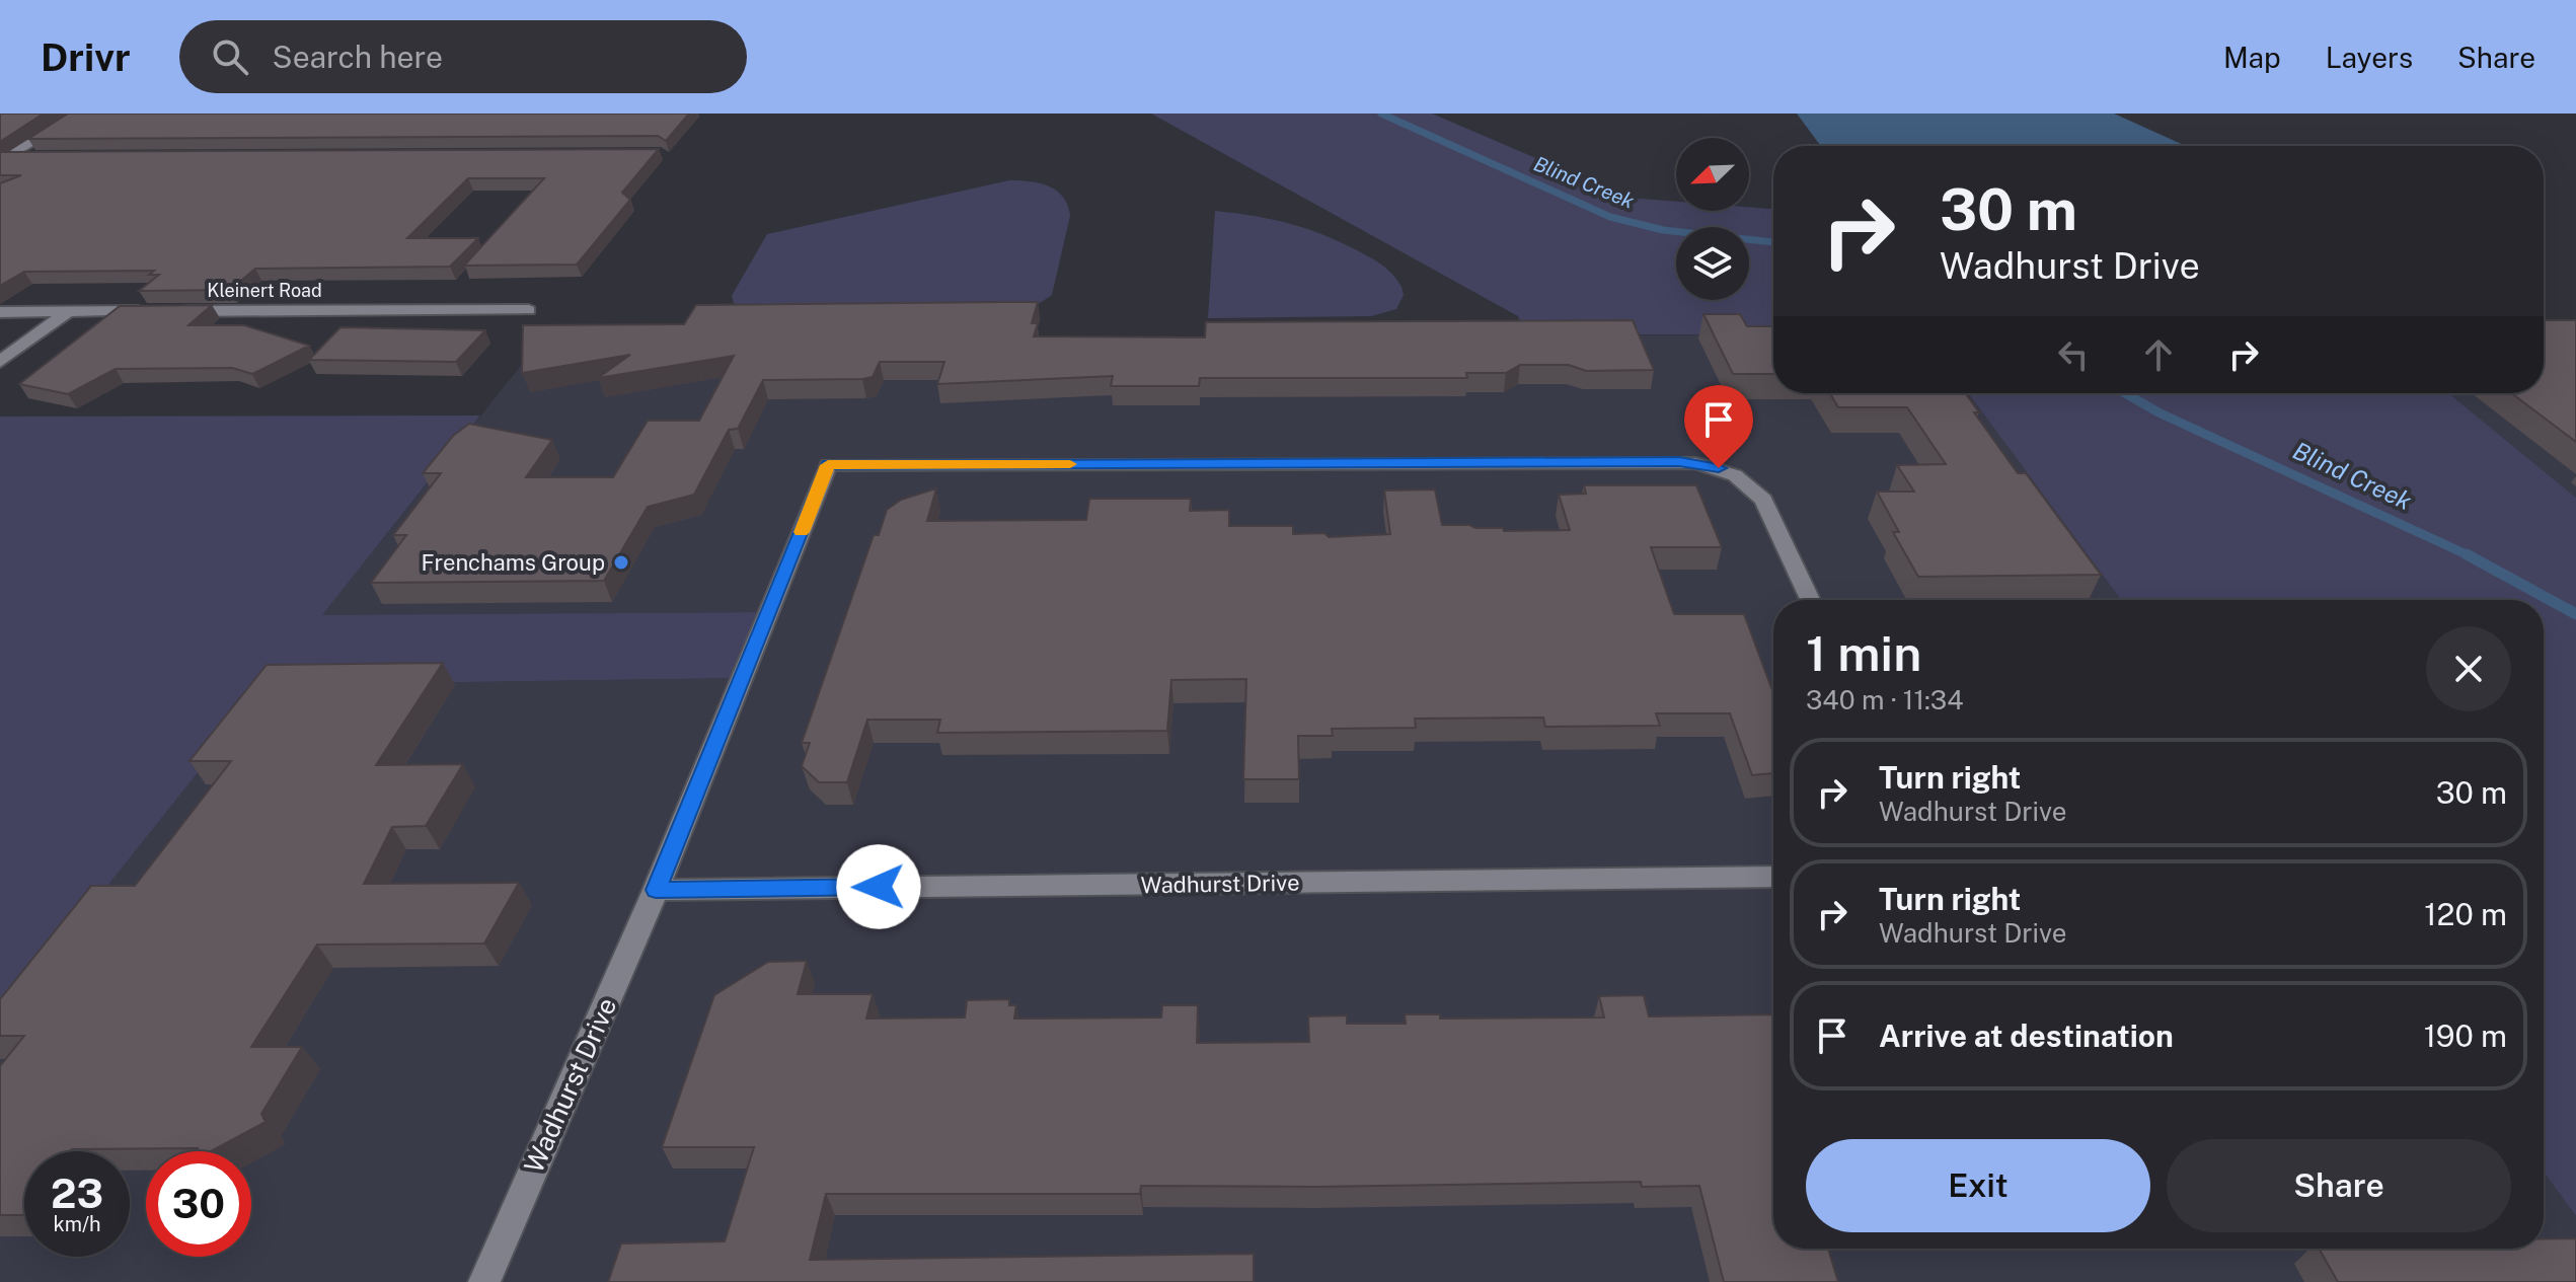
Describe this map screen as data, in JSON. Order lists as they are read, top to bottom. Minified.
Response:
{"streets":{"street":["Kleinert Road","Wadhurst Drive"]},"water":["Blind Creek"],"places":["Frenchams Group"],"north":"bottom left","page":{"header":"Drivr","search":"Search here","nav":["Map","Layers","Share"],"turn":["30 m","Wadhurst Drive"],"heading":["1 min","340 m · 11:34"],"list":[{"name":"Turn right","note":"Wadhurst Drive","value":"30 m"},{"name":"Turn right","note":"Wadhurst Drive","value":"120 m"},{"name":"Arrive at destination","value":"190 m"}],"buttons":["Exit","Share"],"speed":"23 km/h","limit":"30"}}
